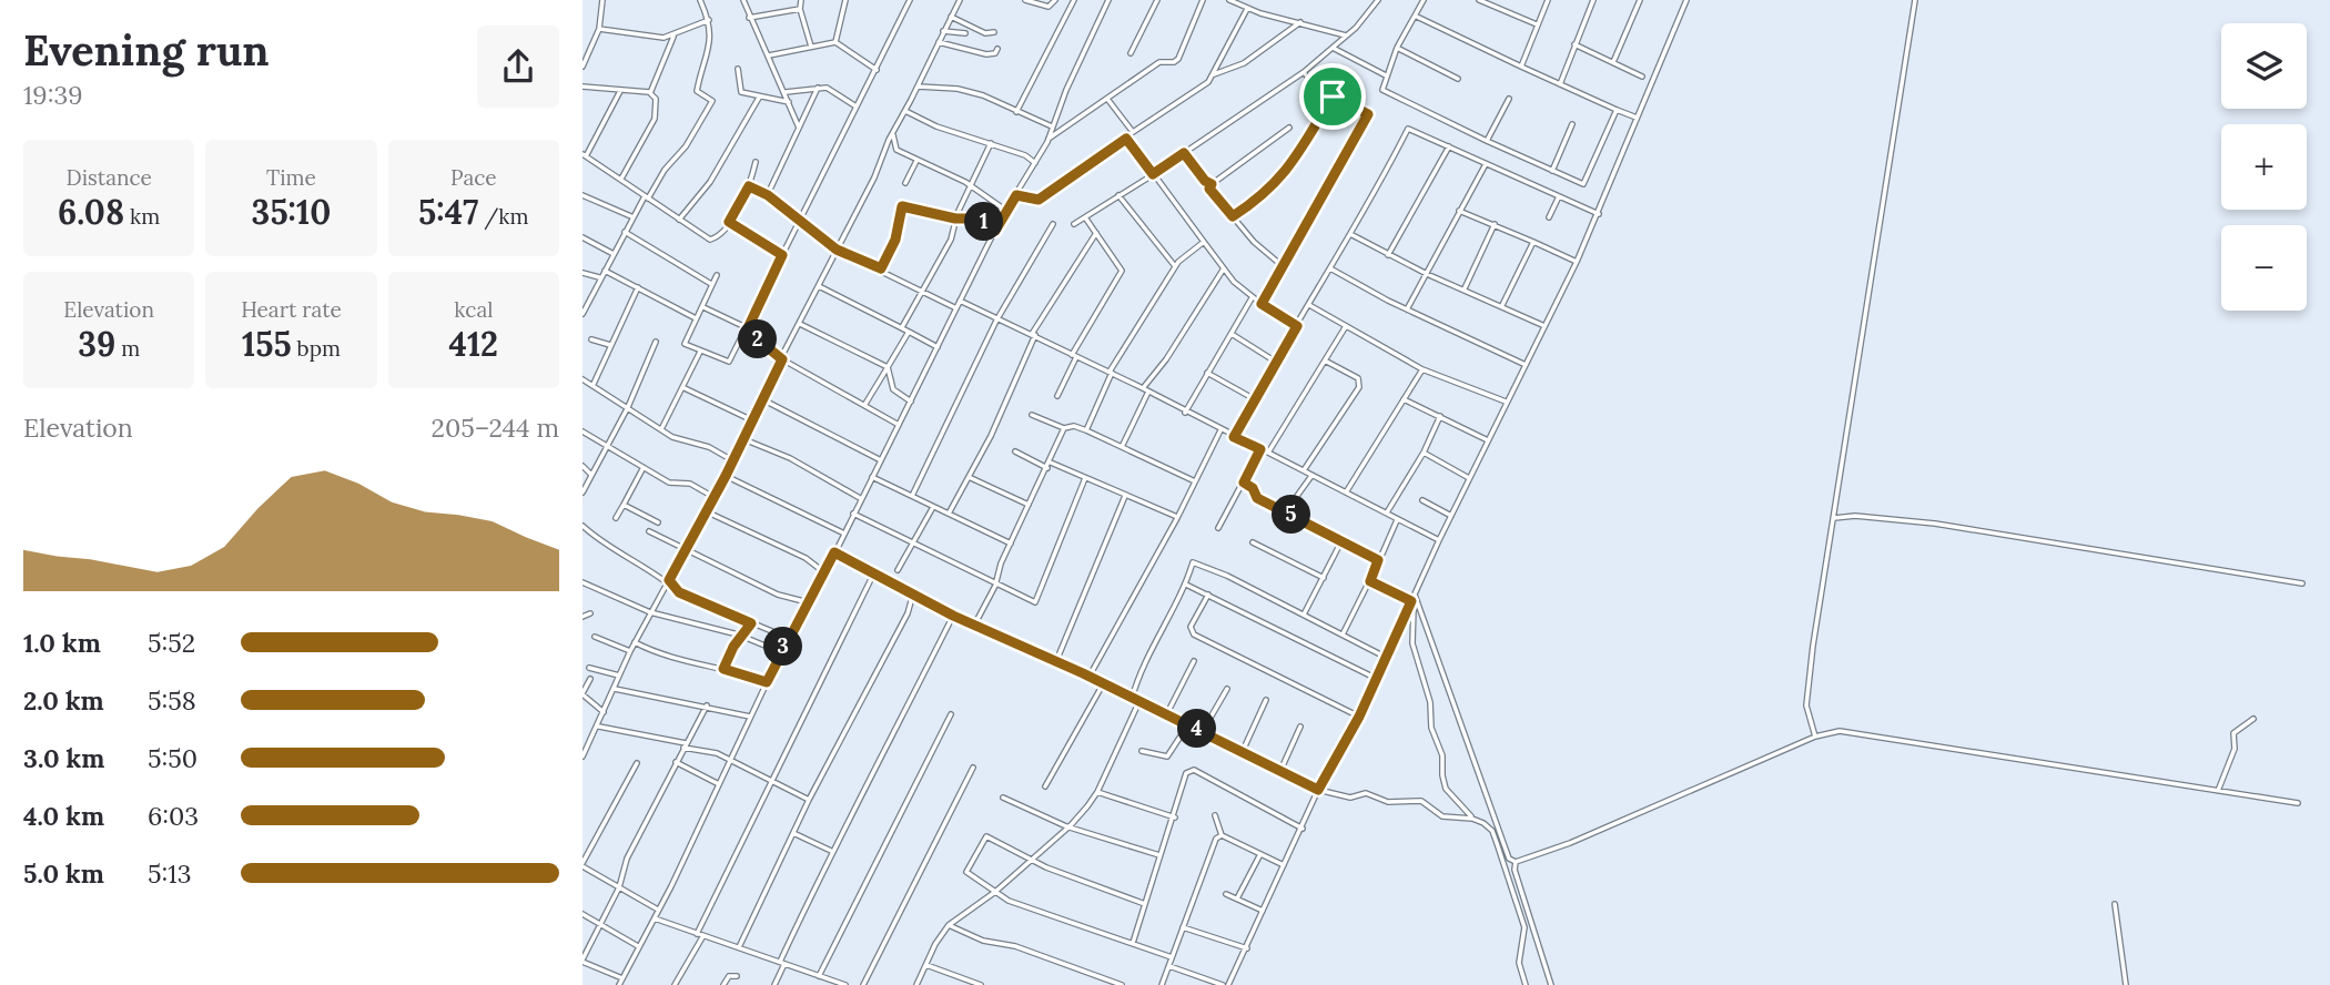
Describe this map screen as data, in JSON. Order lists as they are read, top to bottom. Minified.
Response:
{"page":{"heading":["Evening run","19:39"],"map_buttons":["+","−"],"stats":[["Distance","6.08 km"],["Time","35:10"],["Pace","5:47 /km"],["Elevation","39 m"],["Heart rate","155 bpm"],["kcal","412"]],"pins":["1","2","5","3","4"],"chart":["Elevation","205–244 m"],"list":[{"name":"1.0 km","note":"5:52"},{"name":"2.0 km","note":"5:58"},{"name":"3.0 km","note":"5:50"},{"name":"4.0 km","note":"6:03"},{"name":"5.0 km","note":"5:13"}]}}
